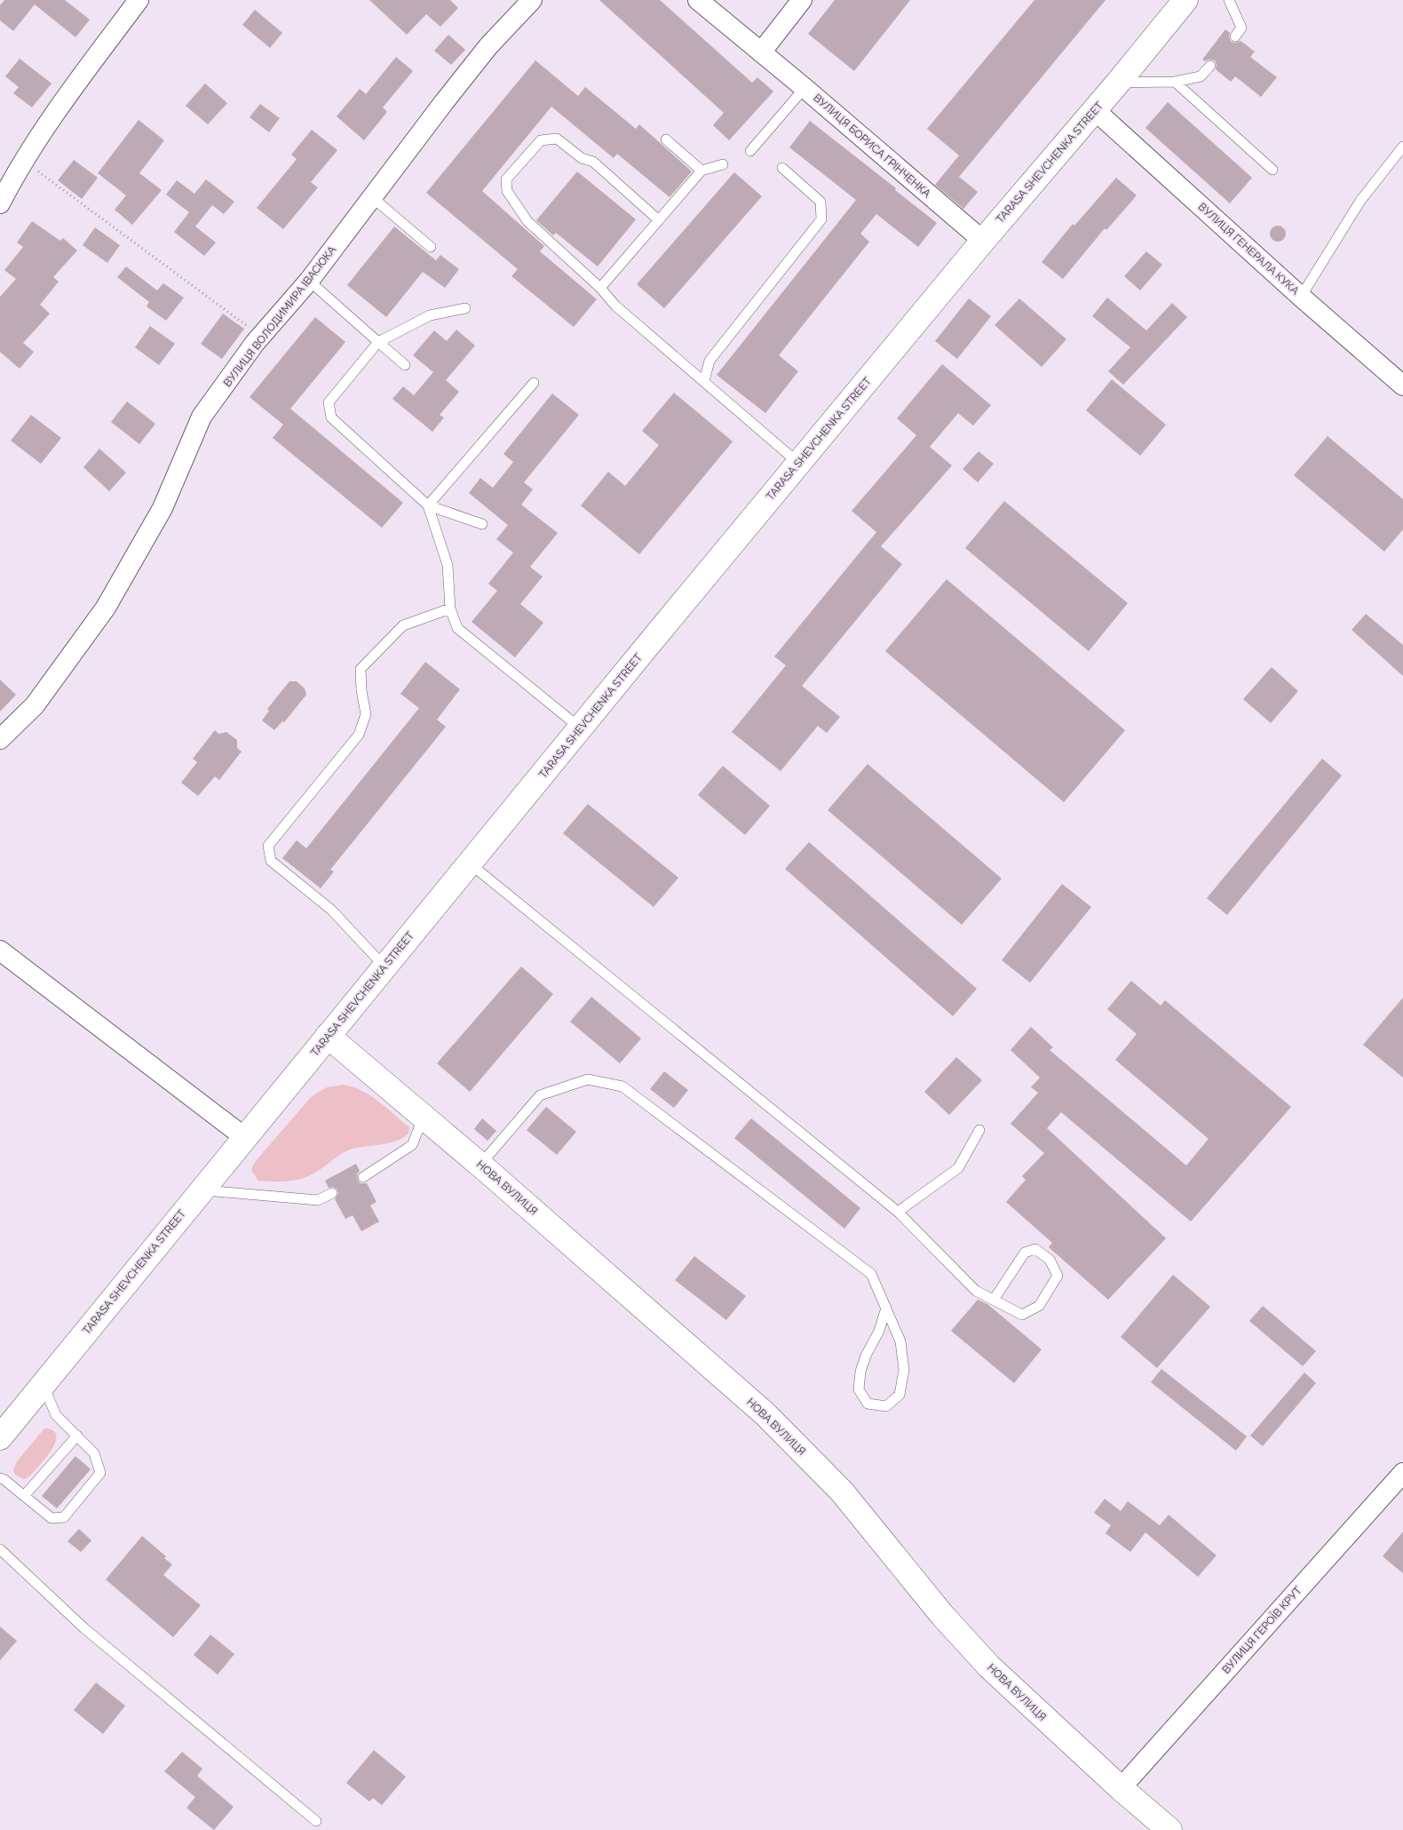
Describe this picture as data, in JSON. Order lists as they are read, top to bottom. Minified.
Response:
{"streets":{"main road":["TARASA SHEVCHENKA STREET","НОВА ВУЛИЦЯ"],"street":["ВУЛИЦЯ БОРИСА ГРІНЧЕНКА","ВУЛИЦЯ ГЕНЕРАЛА КУКА","ВУЛИЦЯ ВОЛОДИМИРА ІВАСЮКА","ВУЛИЦЯ ГЕРОЇВ КРУТ"]},"crossings":[["ВУЛИЦЯ БОРИСА ГРІНЧЕНКА","TARASA SHEVCHENKA STREET"],["TARASA SHEVCHENKA STREET","ВУЛИЦЯ ГЕНЕРАЛА КУКА"],["TARASA SHEVCHENKA STREET","НОВА ВУЛИЦЯ"],["НОВА ВУЛИЦЯ","ВУЛИЦЯ ГЕРОЇВ КРУТ"]]}
